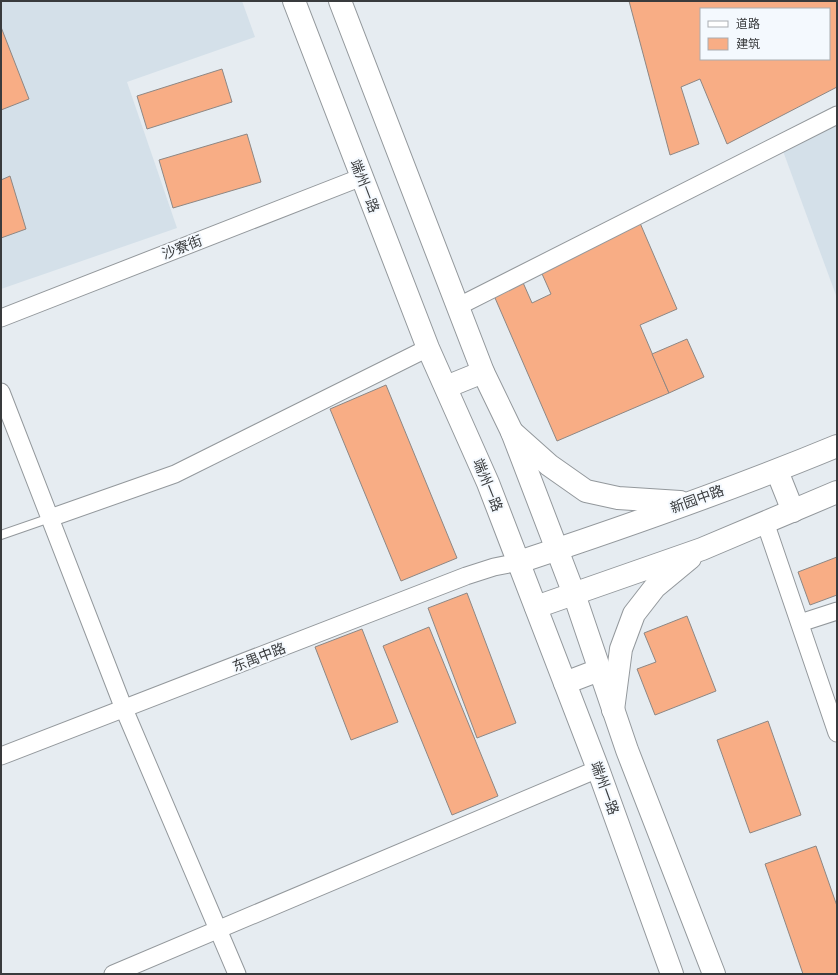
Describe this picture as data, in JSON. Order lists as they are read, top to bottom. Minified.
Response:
{"streets":{"main road":["端州一路","新园中路"],"street":["沙寮街","东禺中路"]},"crossings":[["端州一路","沙寮街"],["端州一路","新园中路"],["端州一路","东禺中路"],["新园中路","东禺中路"]],"legend":["道路","建筑"]}
